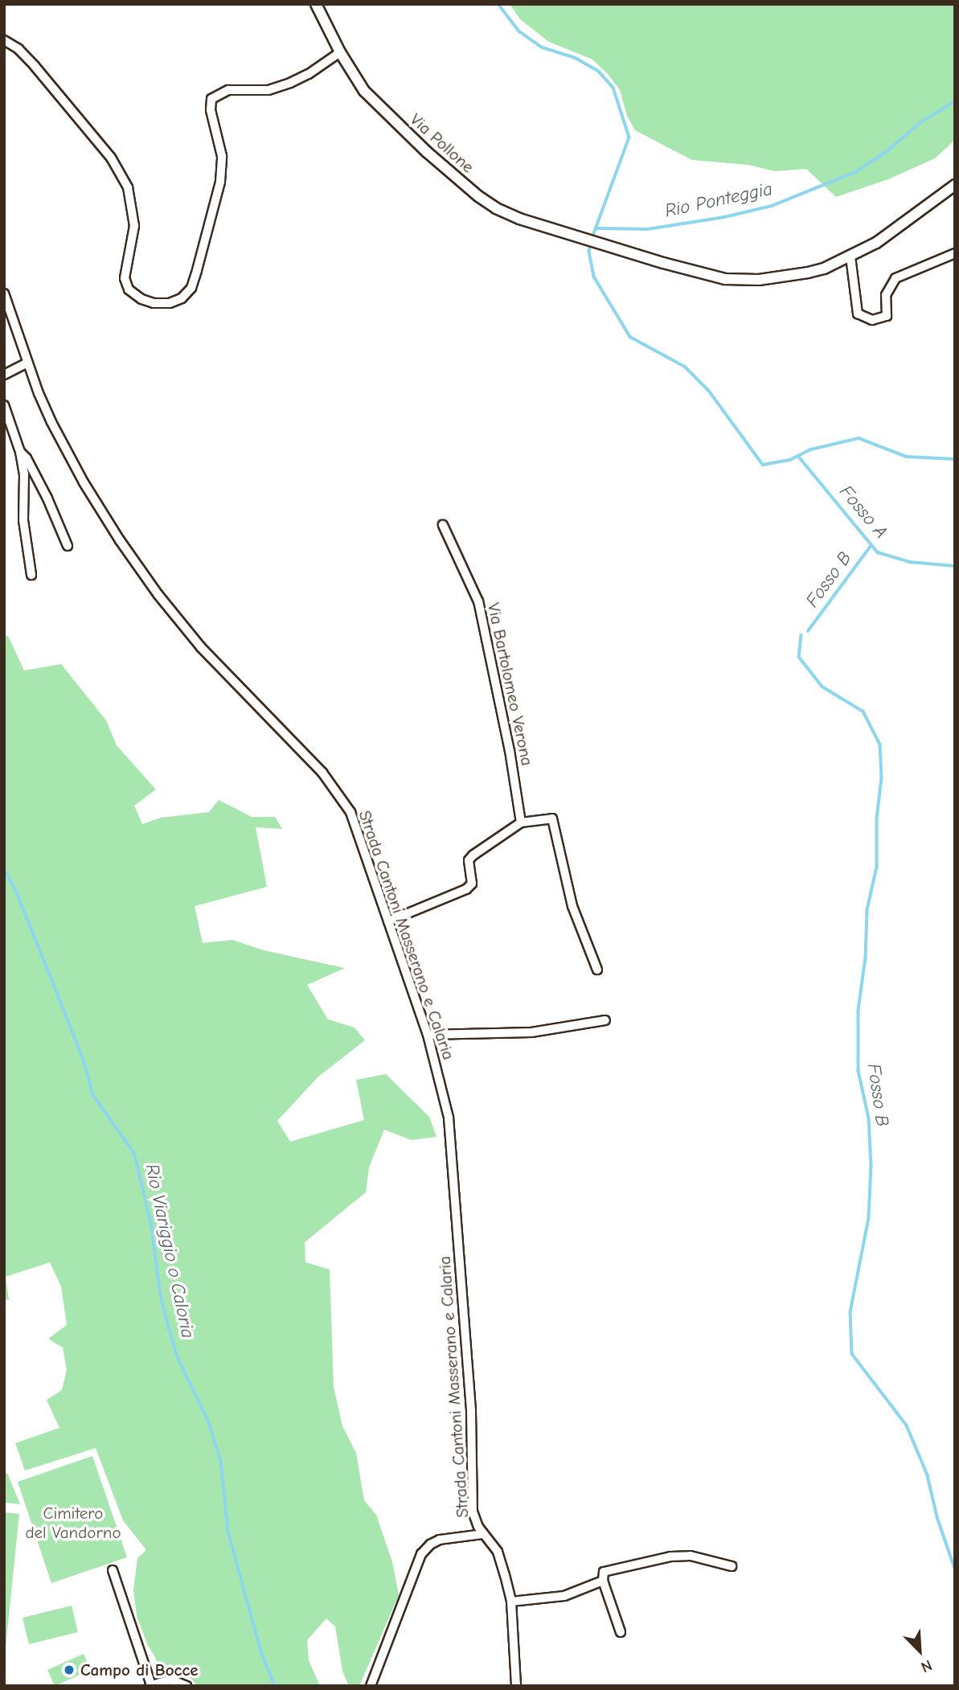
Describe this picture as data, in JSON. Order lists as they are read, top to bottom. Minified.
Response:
{"streets":{"street":["Via Pollone","Via Bartolomeo Verona","Strada Cantoni Masserano e Calaria"]},"water":["Rio Ponteggia","Fosso A","Fosso B","Rio Viariggio o Caloria"],"parks":["Cimitero del Vandorno"],"places":["Campo di Bocce"],"north":"bottom right"}
